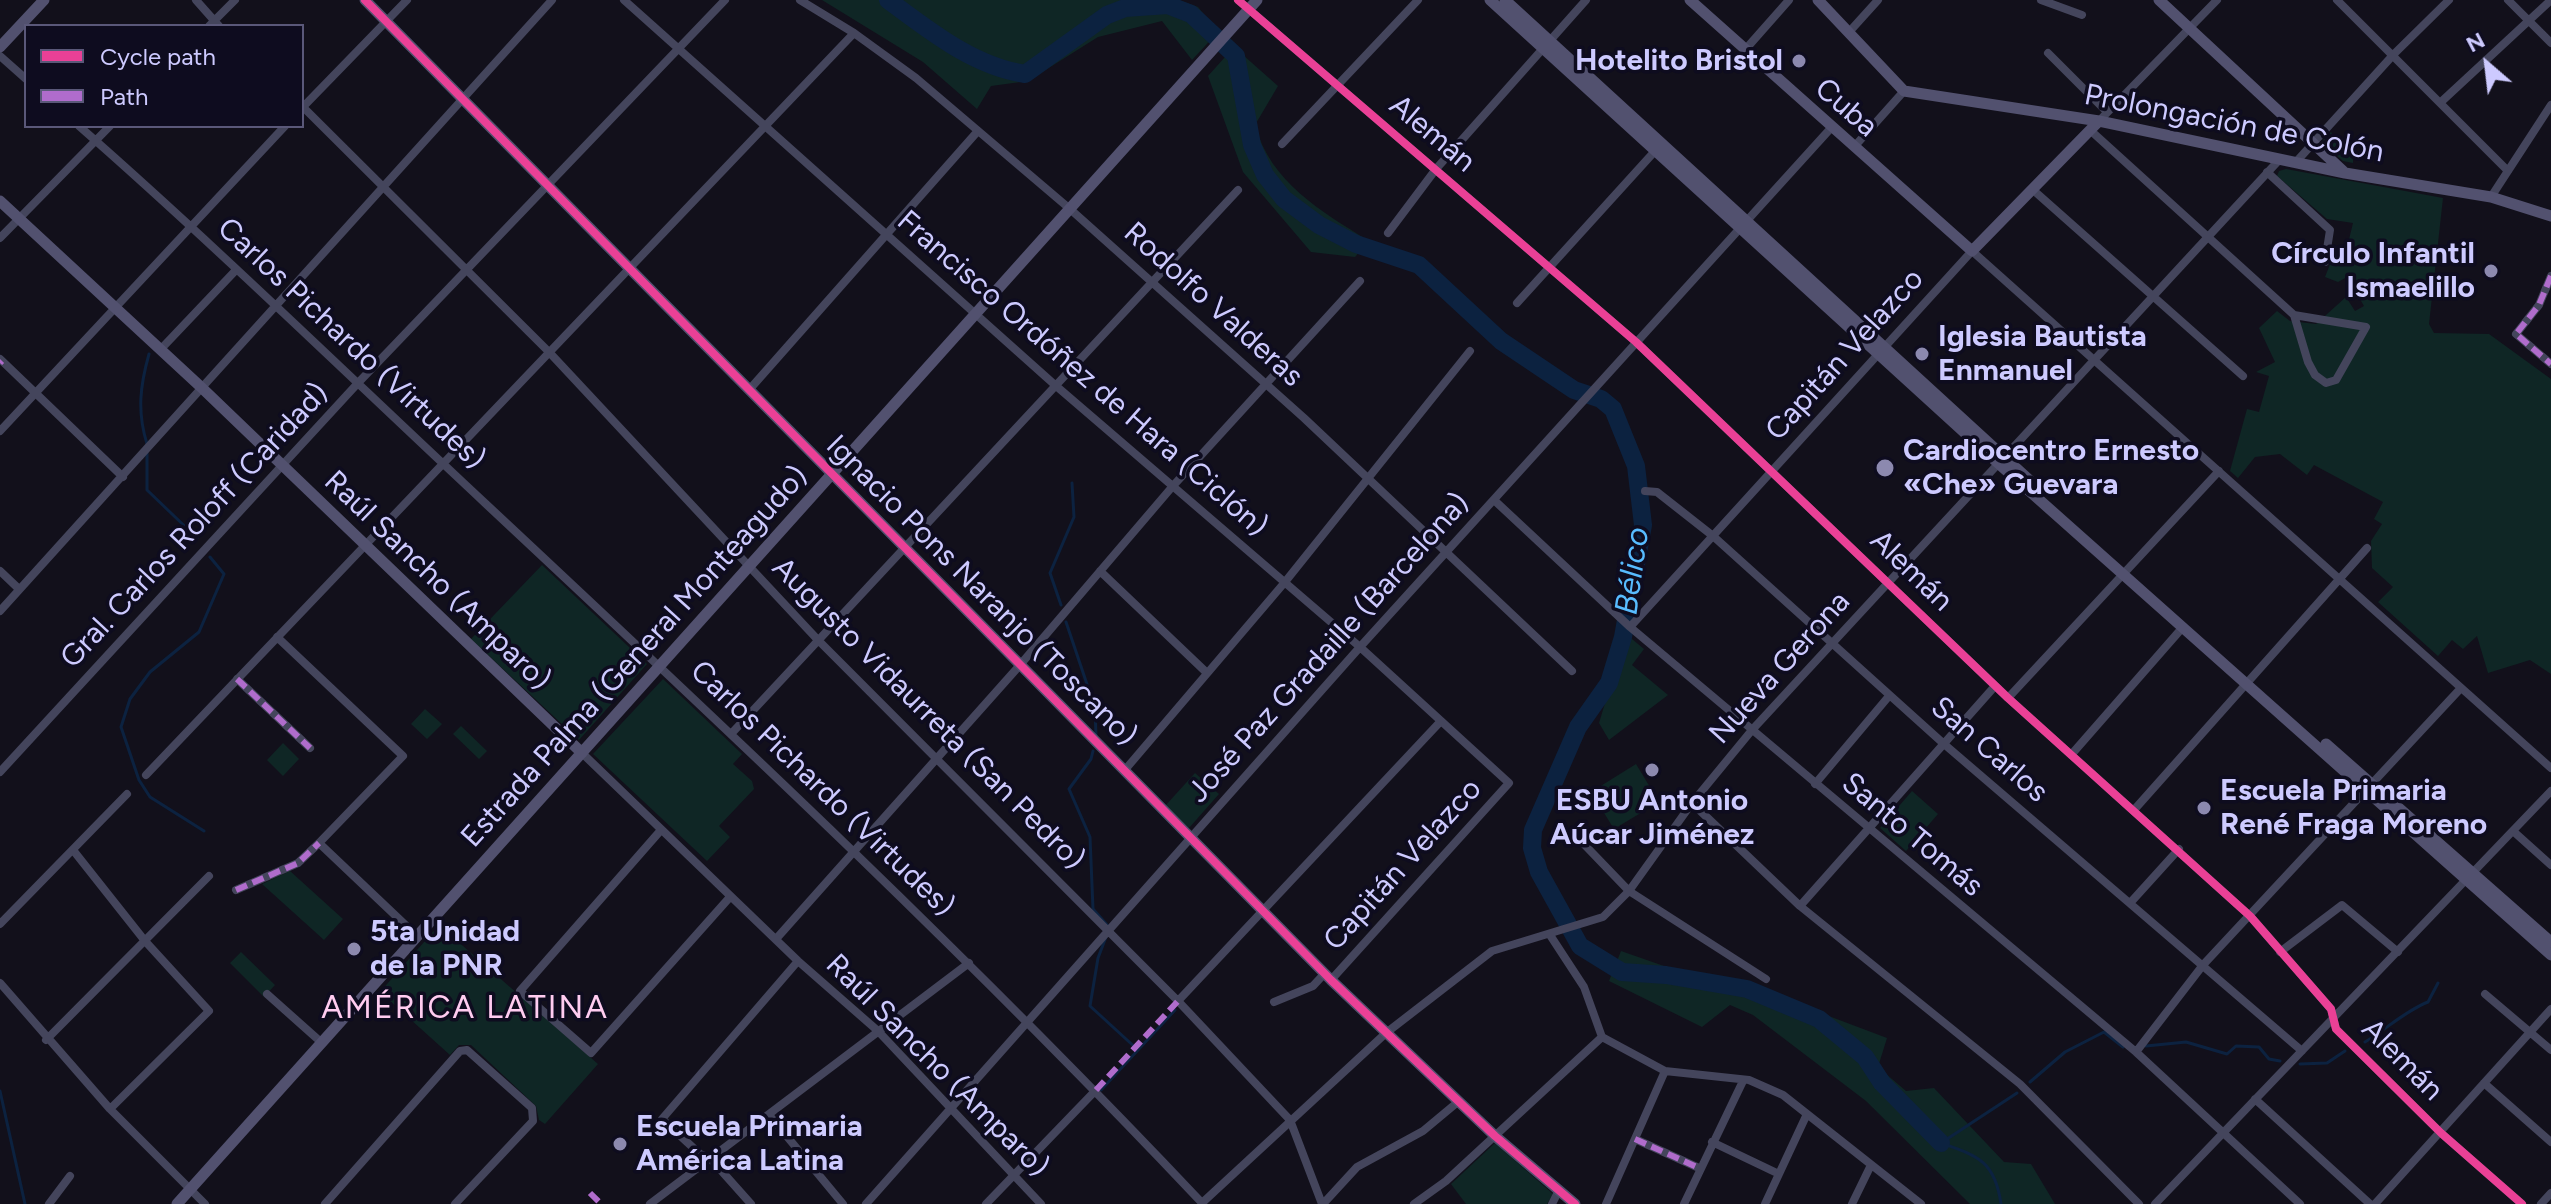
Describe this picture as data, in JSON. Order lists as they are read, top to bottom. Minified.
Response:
{"streets":{"street":["Cuba","Prolongación de Colón","Alemán","Rodolfo Valderas","Carlos Pichardo (Virtudes)","Capitán Velazco","Francisco Ordóñez de Hara (Ciclón)","Gral. Carlos Roloff (Caridad)","Raúl Sancho (Amparo)","Ignacio Pons Naranjo (Toscano)","José Paz Gradaille (Barcelona)","Estrada Palma (General Monteagudo)","Nueva Gerona","Augusto Vidaurreta (San Pedro)","San Carlos","Santo Tomás"]},"crossings":[["Cuba","Capitán Velazco"],["Cuba","José Paz Gradaille (Barcelona)"],["Prolongación de Colón","Capitán Velazco"],["Prolongación de Colón","Nueva Gerona"],["Alemán","Capitán Velazco"],["Alemán","José Paz Gradaille (Barcelona)"],["Alemán","Estrada Palma (General Monteagudo)"],["Alemán","Nueva Gerona"],["Rodolfo Valderas","José Paz Gradaille (Barcelona)"],["Rodolfo Valderas","Estrada Palma (General Monteagudo)"],["Carlos Pichardo (Virtudes)","Gral. Carlos Roloff (Caridad)"],["Carlos Pichardo (Virtudes)","José Paz Gradaille (Barcelona)"],["Carlos Pichardo (Virtudes)","Estrada Palma (General Monteagudo)"],["Carlos Pichardo (Virtudes)","Nueva Gerona"],["Capitán Velazco","Francisco Ordóñez de Hara (Ciclón)"],["Capitán Velazco","Ignacio Pons Naranjo (Toscano)"],["Capitán Velazco","San Carlos"],["Capitán Velazco","Santo Tomás"],["Francisco Ordóñez de Hara (Ciclón)","Gral. Carlos Roloff (Caridad)"],["Francisco Ordóñez de Hara (Ciclón)","José Paz Gradaille (Barcelona)"],["Francisco Ordóñez de Hara (Ciclón)","Estrada Palma (General Monteagudo)"],["Gral. Carlos Roloff (Caridad)","Raúl Sancho (Amparo)"],["Gral. Carlos Roloff (Caridad)","Ignacio Pons Naranjo (Toscano)"],["Gral. Carlos Roloff (Caridad)","Augusto Vidaurreta (San Pedro)"],["Raúl Sancho (Amparo)","José Paz Gradaille (Barcelona)"],["Raúl Sancho (Amparo)","Estrada Palma (General Monteagudo)"],["Ignacio Pons Naranjo (Toscano)","José Paz Gradaille (Barcelona)"],["Ignacio Pons Naranjo (Toscano)","Estrada Palma (General Monteagudo)"],["Ignacio Pons Naranjo (Toscano)","Nueva Gerona"],["José Paz Gradaille (Barcelona)","Augusto Vidaurreta (San Pedro)"],["José Paz Gradaille (Barcelona)","Santo Tomás"],["Estrada Palma (General Monteagudo)","Augusto Vidaurreta (San Pedro)"],["Nueva Gerona","Augusto Vidaurreta (San Pedro)"],["Nueva Gerona","San Carlos"],["Nueva Gerona","Santo Tomás"]],"districts":["AMÉRICA LATINA"],"water":["Bélico"],"places":["Hotelito Bristol","Círculo Infantil Ismaelillo","Iglesia Bautista Enmanuel","Cardiocentro Ernesto «Che» Guevara","ESBU Antonio Aúcar Jiménez","Escuela Primaria René Fraga Moreno","5ta Unidad de la PNR","Escuela Primaria América Latina"],"legend":["Cycle path","Path"],"north":"top left"}
